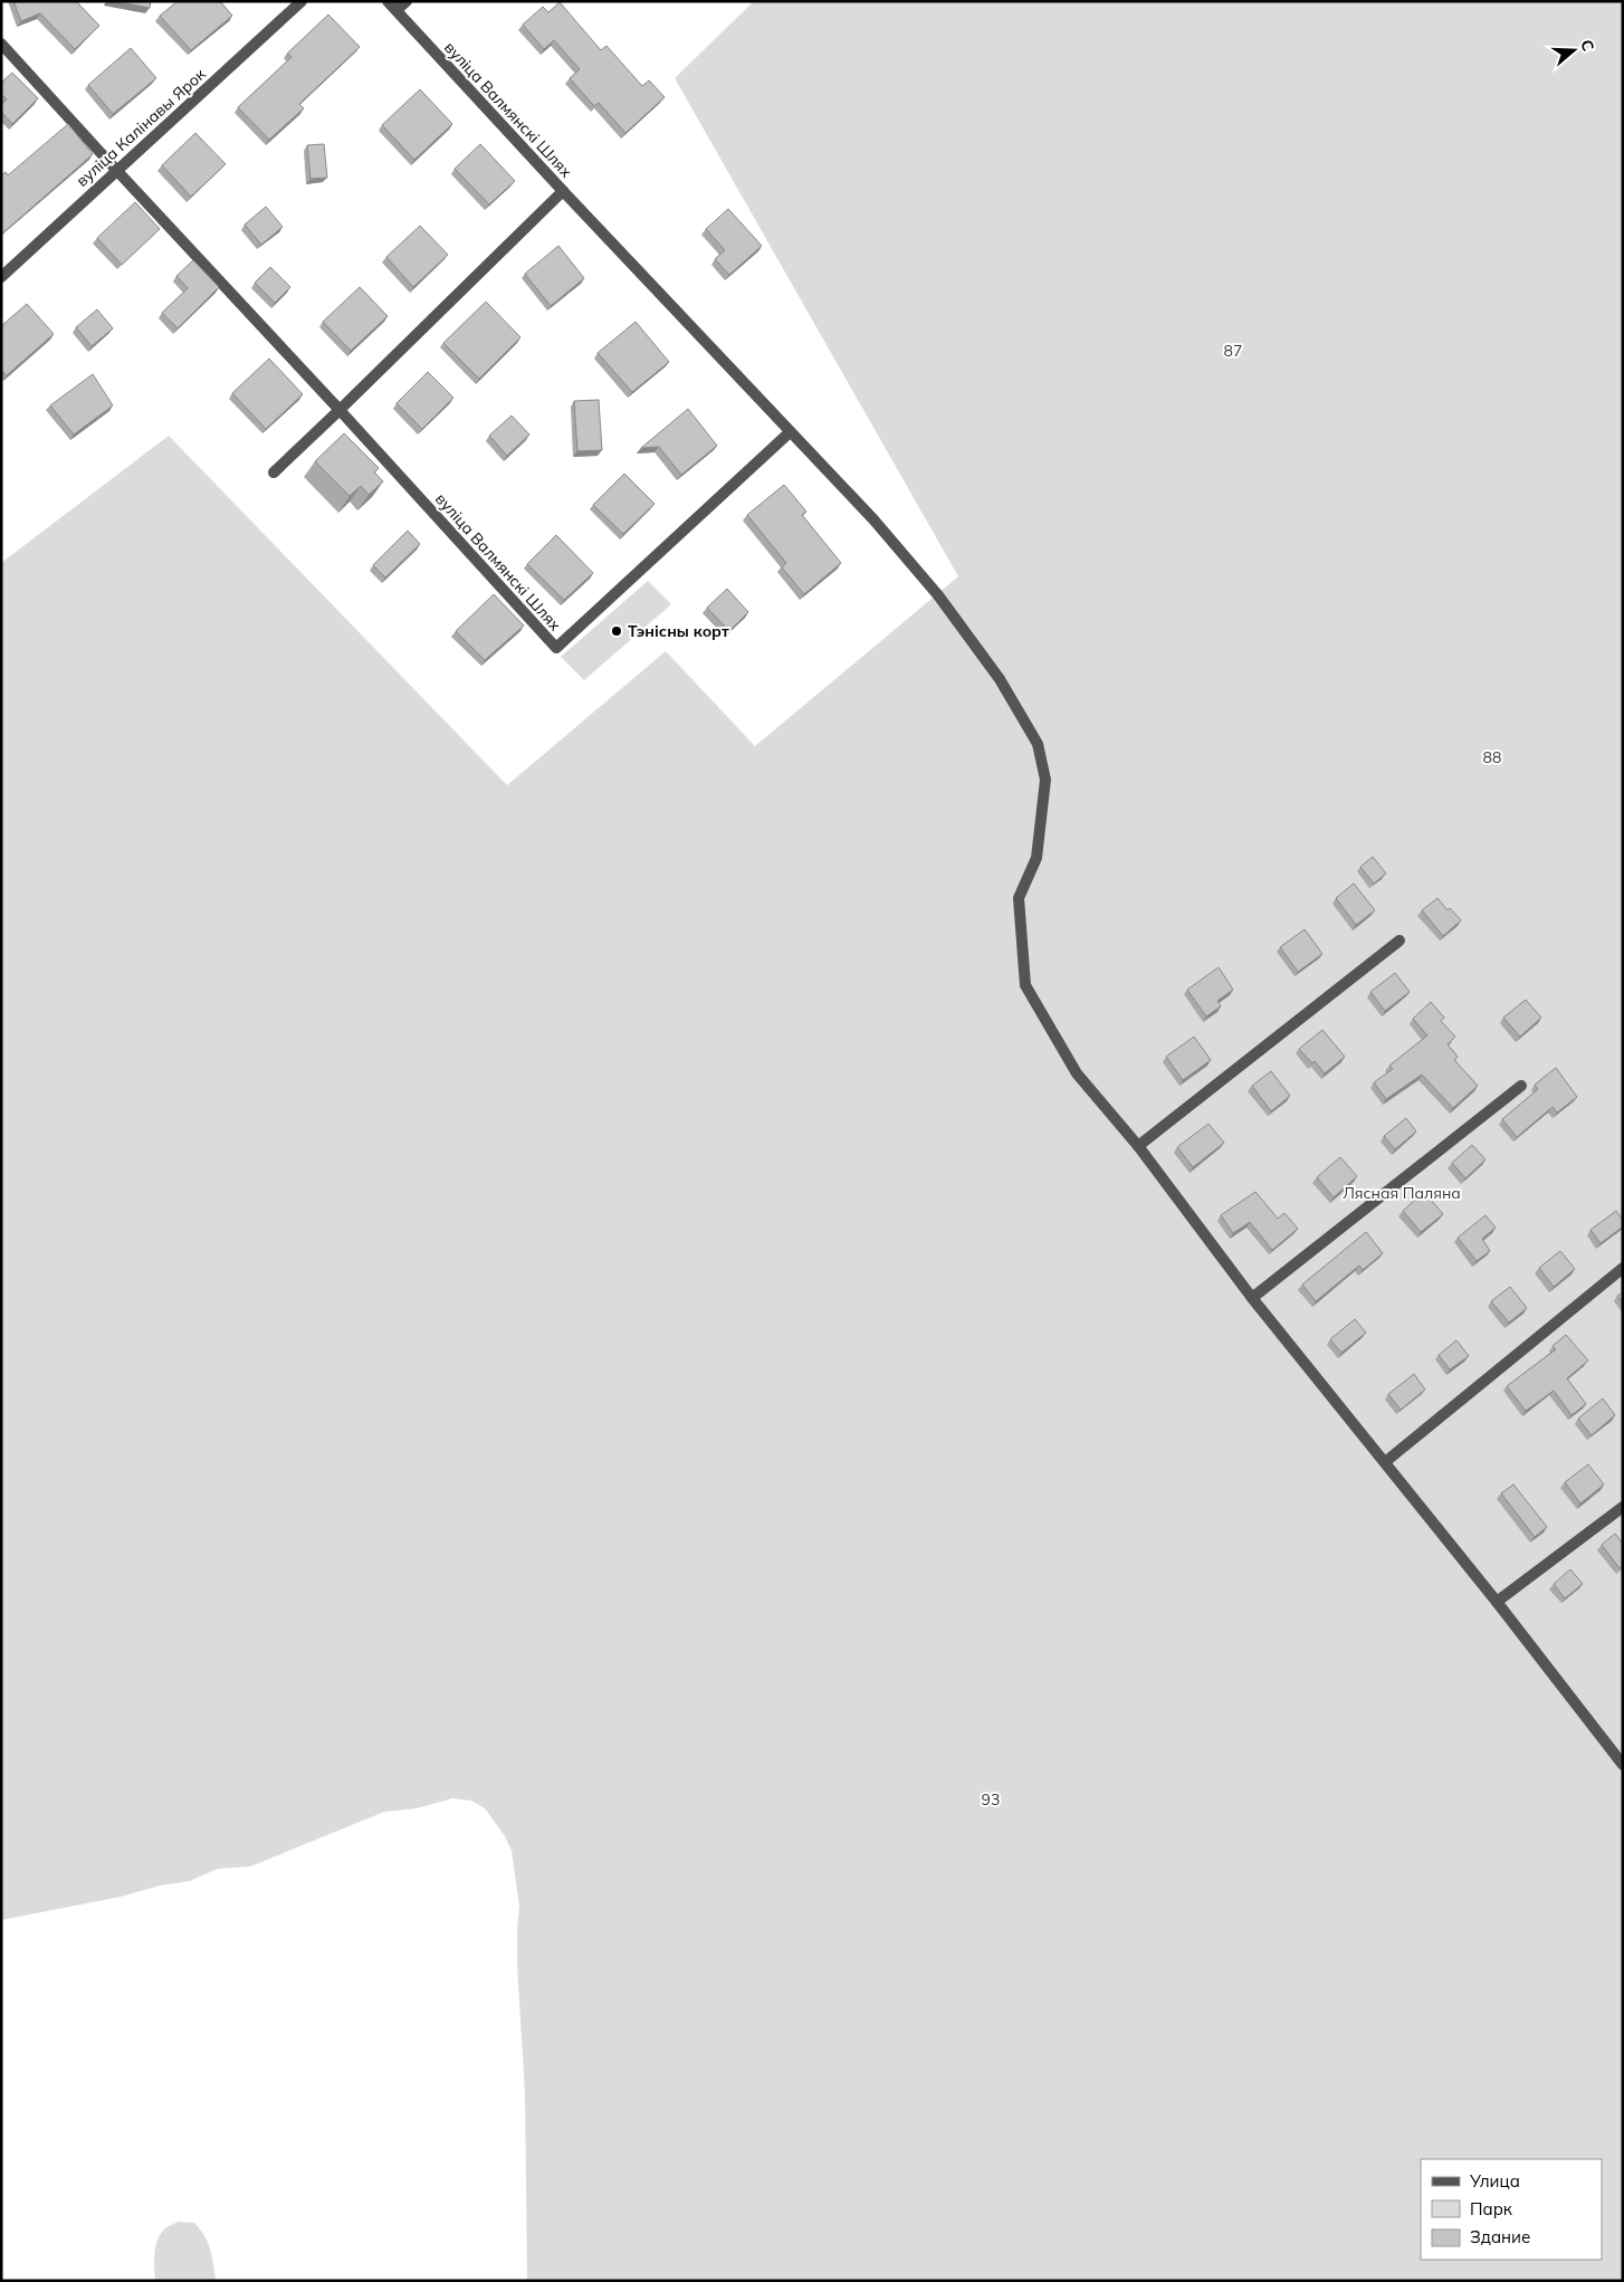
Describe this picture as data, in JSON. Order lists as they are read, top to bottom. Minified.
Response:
{"streets":{"street":["вуліца Валмянскі Шлях","вуліца Калінавы Ярок"]},"parks":["87","88","Лясная Паляна","93"],"places":["Тэнісны корт"],"legend":["Улица","Парк","Здание"],"north":"right"}
